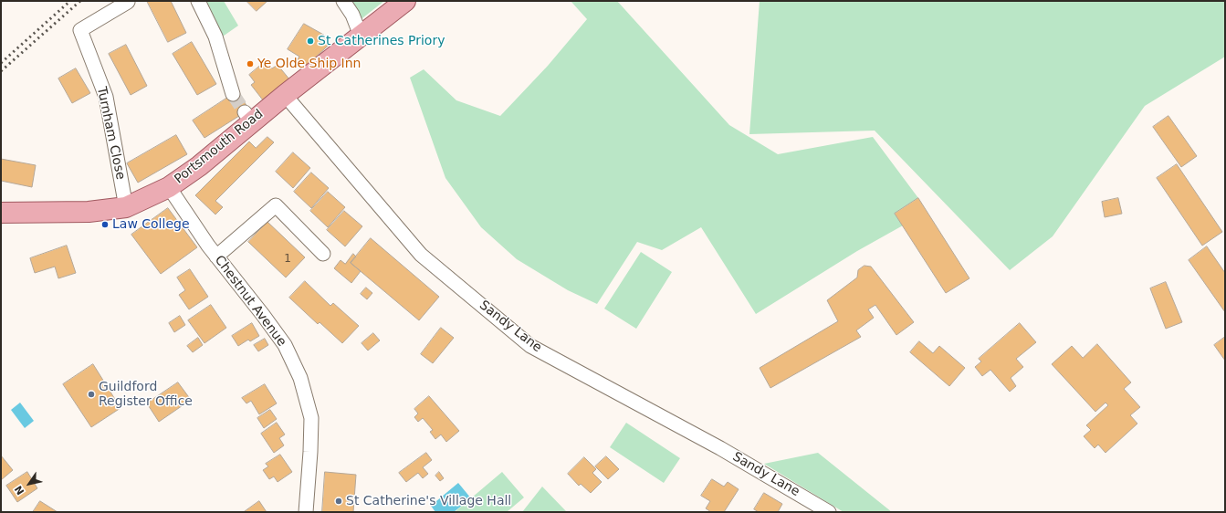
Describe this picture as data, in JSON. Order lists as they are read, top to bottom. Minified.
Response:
{"streets":{"main road":["Portsmouth Road"],"street":["Turnham Close","Chestnut Avenue","Sandy Lane"]},"crossings":[["Turnham Close","Portsmouth Road"],["Portsmouth Road","Chestnut Avenue"],["Portsmouth Road","Sandy Lane"]],"places":["St Catherines Priory","Ye Olde Ship Inn","Law College","Guildford Register Office","St Catherine's Village Hall"],"house_numbers":["1"],"north":"bottom left"}
